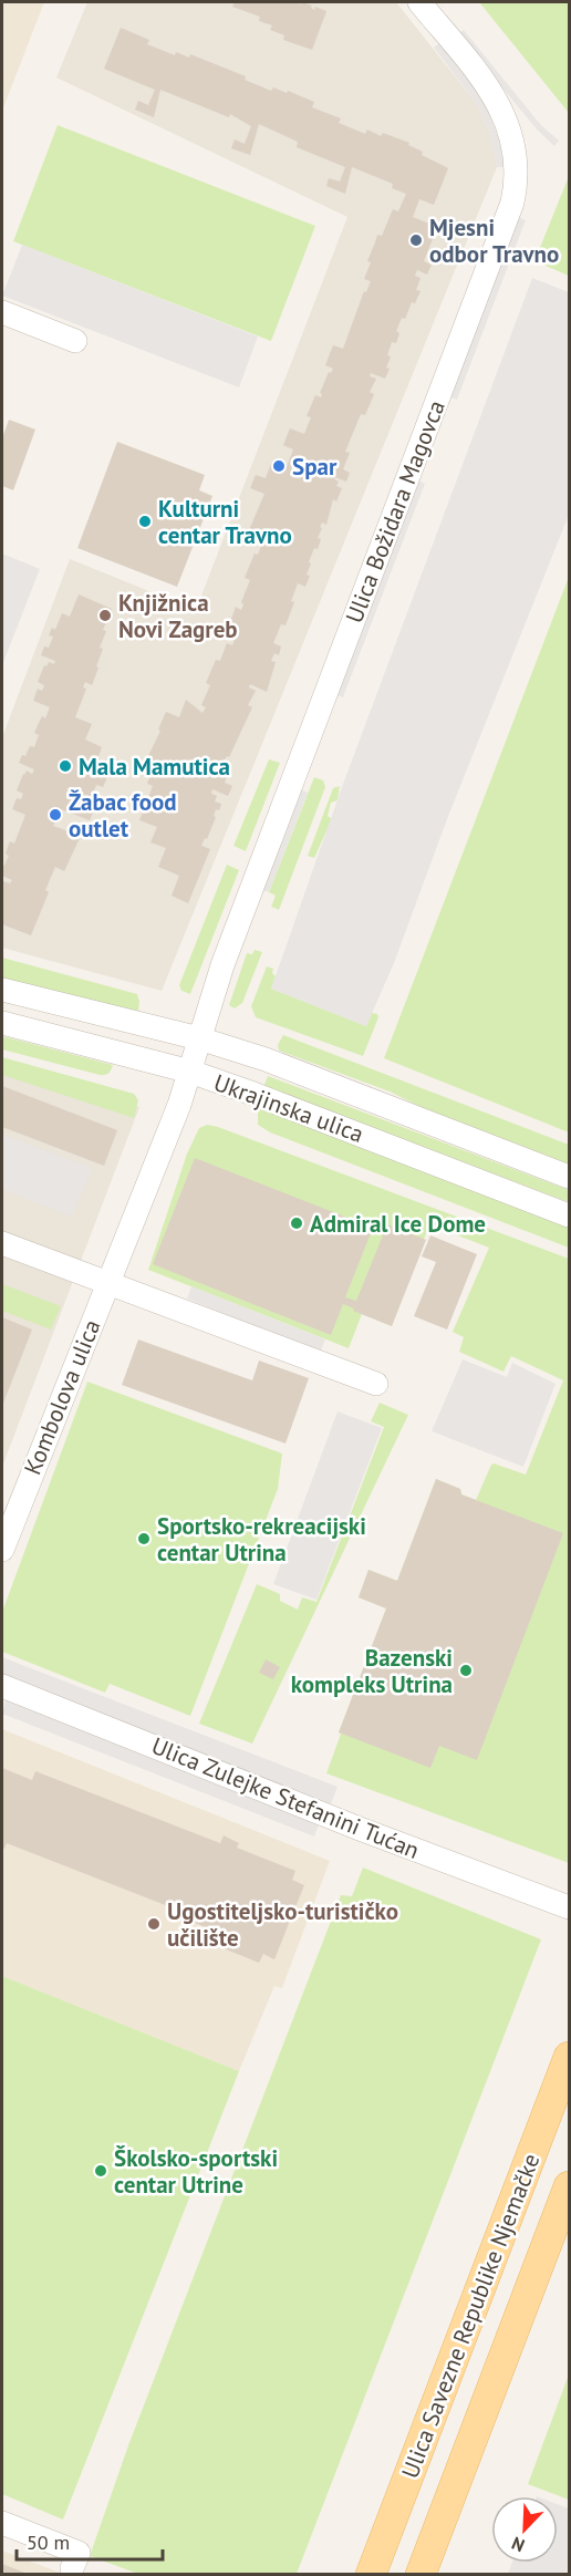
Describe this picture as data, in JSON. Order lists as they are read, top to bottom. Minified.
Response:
{"streets":{"main road":["Ulica Savezne Republike Njemačke"],"street":["Ulica Božidara Magovca","Ukrajinska ulica","Kombolova ulica","Ulica Zulejke Stefanini Tućan"]},"crossings":[["Ulica Božidara Magovca","Ukrajinska ulica"],["Ulica Božidara Magovca","Kombolova ulica"],["Ukrajinska ulica","Kombolova ulica"]],"places":["Mjesni odbor Travno","Spar","Kulturni centar Travno","Knjižnica Novi Zagreb","Mala Mamutica","Žabac food outlet","Admiral Ice Dome","Sportsko-rekreacijski centar Utrina","Bazenski kompleks Utrina","Ugostiteljsko-turističko učilište","Školsko-sportski centar Utrine"],"scale_bar":"50 m","north":"bottom left"}
